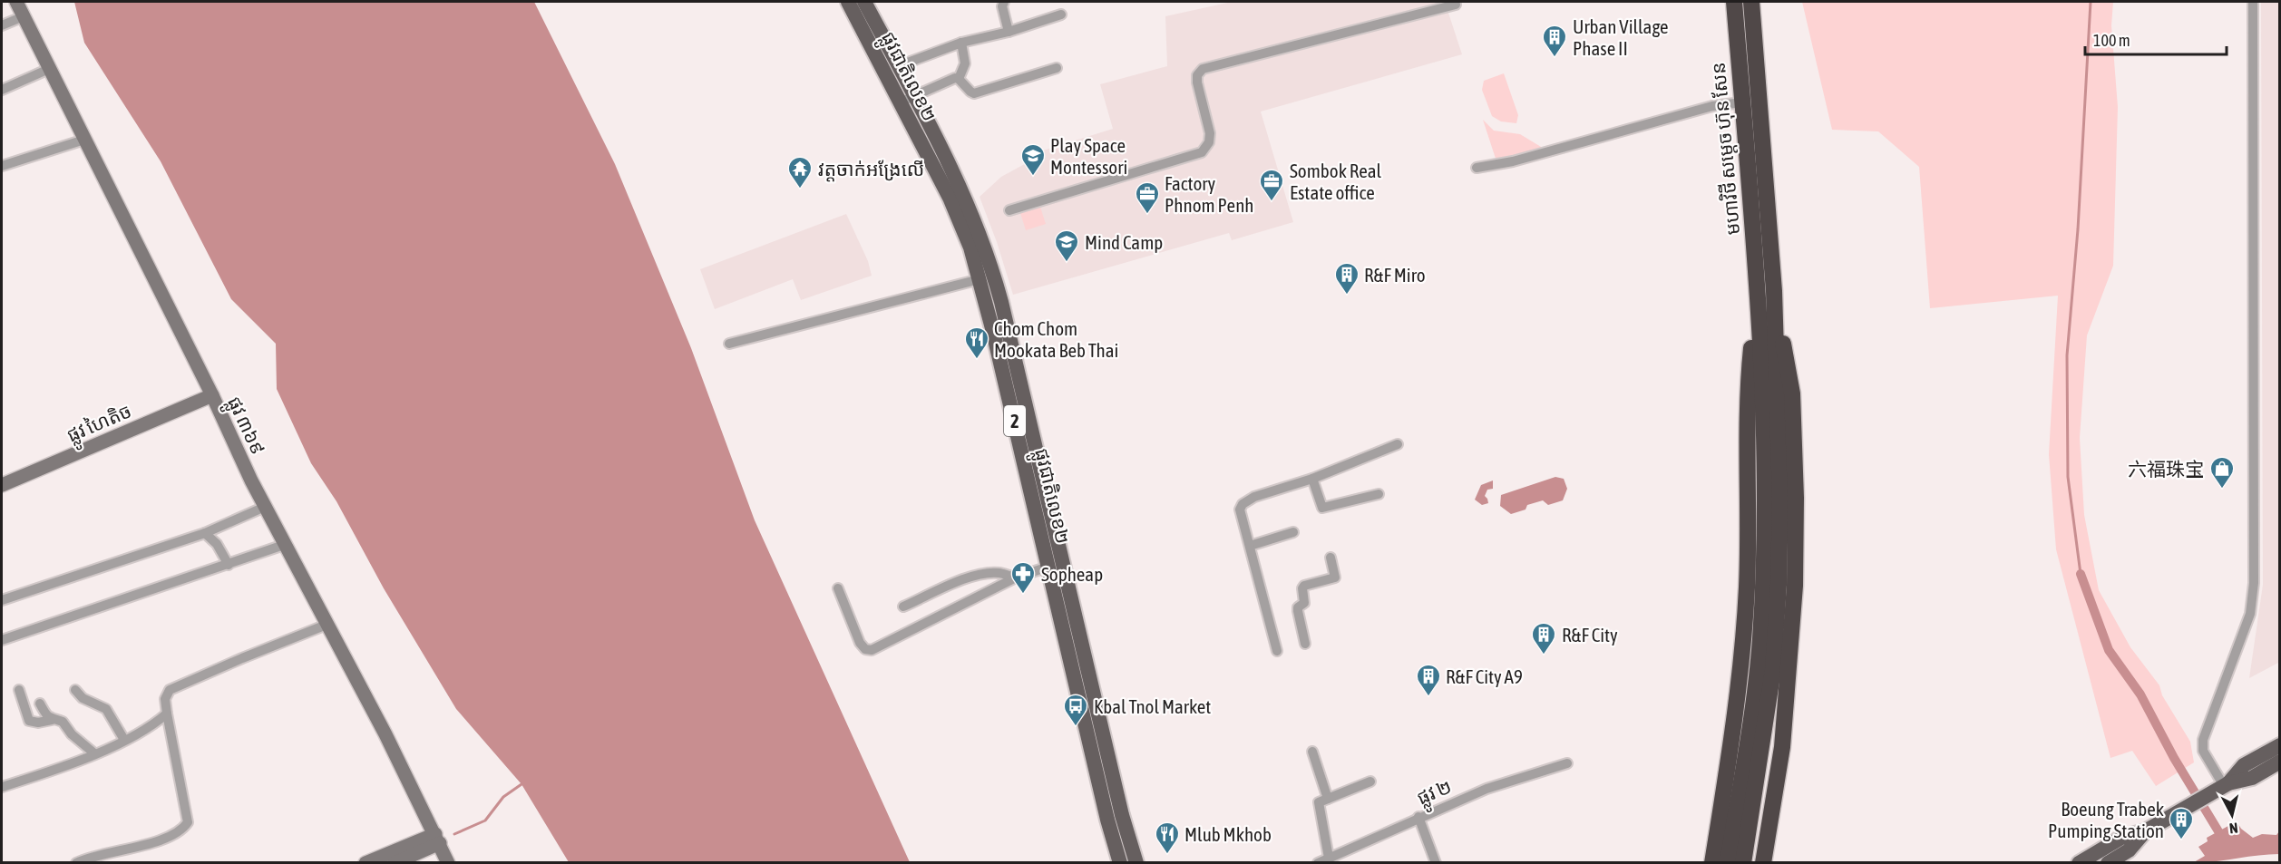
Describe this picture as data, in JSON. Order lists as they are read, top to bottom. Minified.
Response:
{"streets":{"highway":["មហាវិថី សម្តេច ហ៊ុន សែន"],"main road":["ផ្លូវជាតិលេខ២","2","ផ្លូវ ហៃតិច","ផ្លូវ ៣៦៩"],"street":["ផ្លូវ ២"]},"crossings":[["ផ្លូវ ហៃតិច","ផ្លូវ ៣៦៩"]],"places":{"building":["Urban Village Phase II","R&F Miro","R&F City","R&F City A9","Boeung Trabek Pumping Station"],"school or university":["Play Space Montessori","Mind Camp"],"temple":["វត្តចាក់អង្រែលើ"],"office":["Sombok Real Estate office","Factory Phnom Penh"],"restaurant":["Chom Chom Mookata Beb Thai","Mlub Mkhob"],"shop":["六福珠宝"],"pharmacy":["Sopheap"],"bus stop":["Kbal Tnol Market"]},"scale_bar":"100 m","north":"bottom"}
